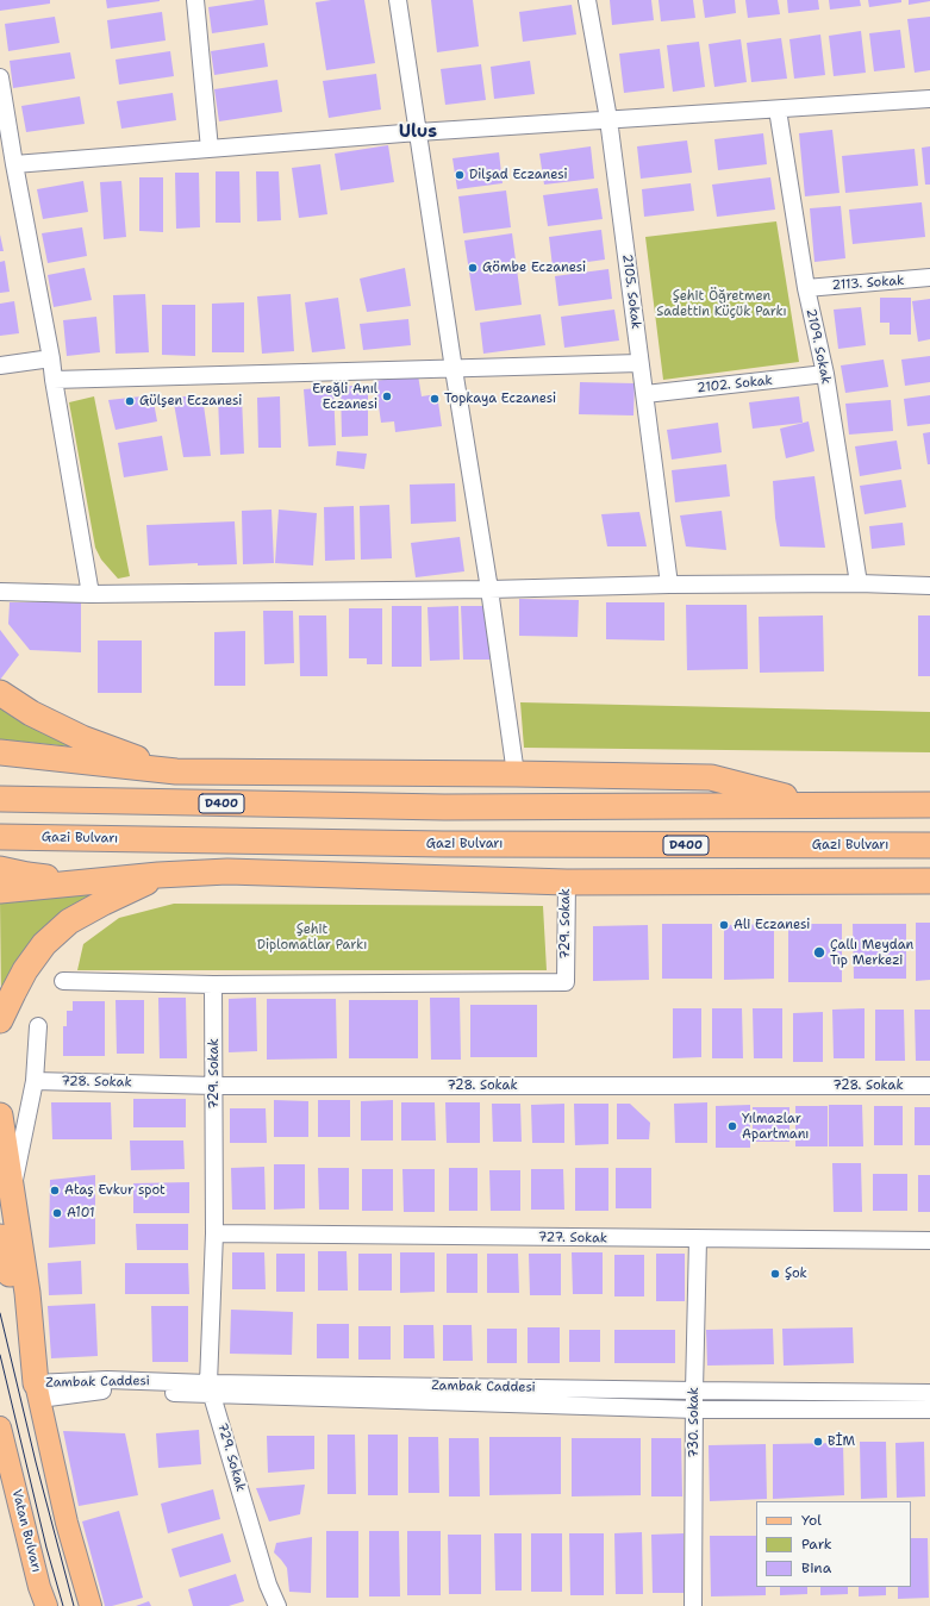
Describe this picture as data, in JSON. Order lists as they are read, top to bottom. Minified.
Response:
{"streets":{"highway":["D400","Gazi Bulvarı"],"main road":["Vatan Bulvarı"],"street":["2113. Sokak","2105. Sokak","2109. Sokak","2102. Sokak","729. Sokak","728. Sokak","727. Sokak","Zambak Caddesi","730. Sokak"]},"crossings":[["2113. Sokak","2109. Sokak"],["2105. Sokak","2102. Sokak"],["2109. Sokak","2102. Sokak"],["729. Sokak","728. Sokak"],["729. Sokak","727. Sokak"],["729. Sokak","Zambak Caddesi"],["727. Sokak","730. Sokak"],["Zambak Caddesi","730. Sokak"]],"districts":["Ulus"],"parks":["Şehit Öğretmen Sadettin Küçük Parkı","Şehit Diplomatlar Parkı"],"places":["Dilşad Eczanesi","Gömbe Eczanesi","Ereğli Anıl Eczanesi","Topkaya Eczanesi","Gülşen Eczanesi","Ali Eczanesi","Çallı Meydan Tıp Merkezi","Yılmazlar Apartmanı","Ataş Evkur spot","A101","Şok","BİM"],"legend":["Yol","Park","Bina"]}
